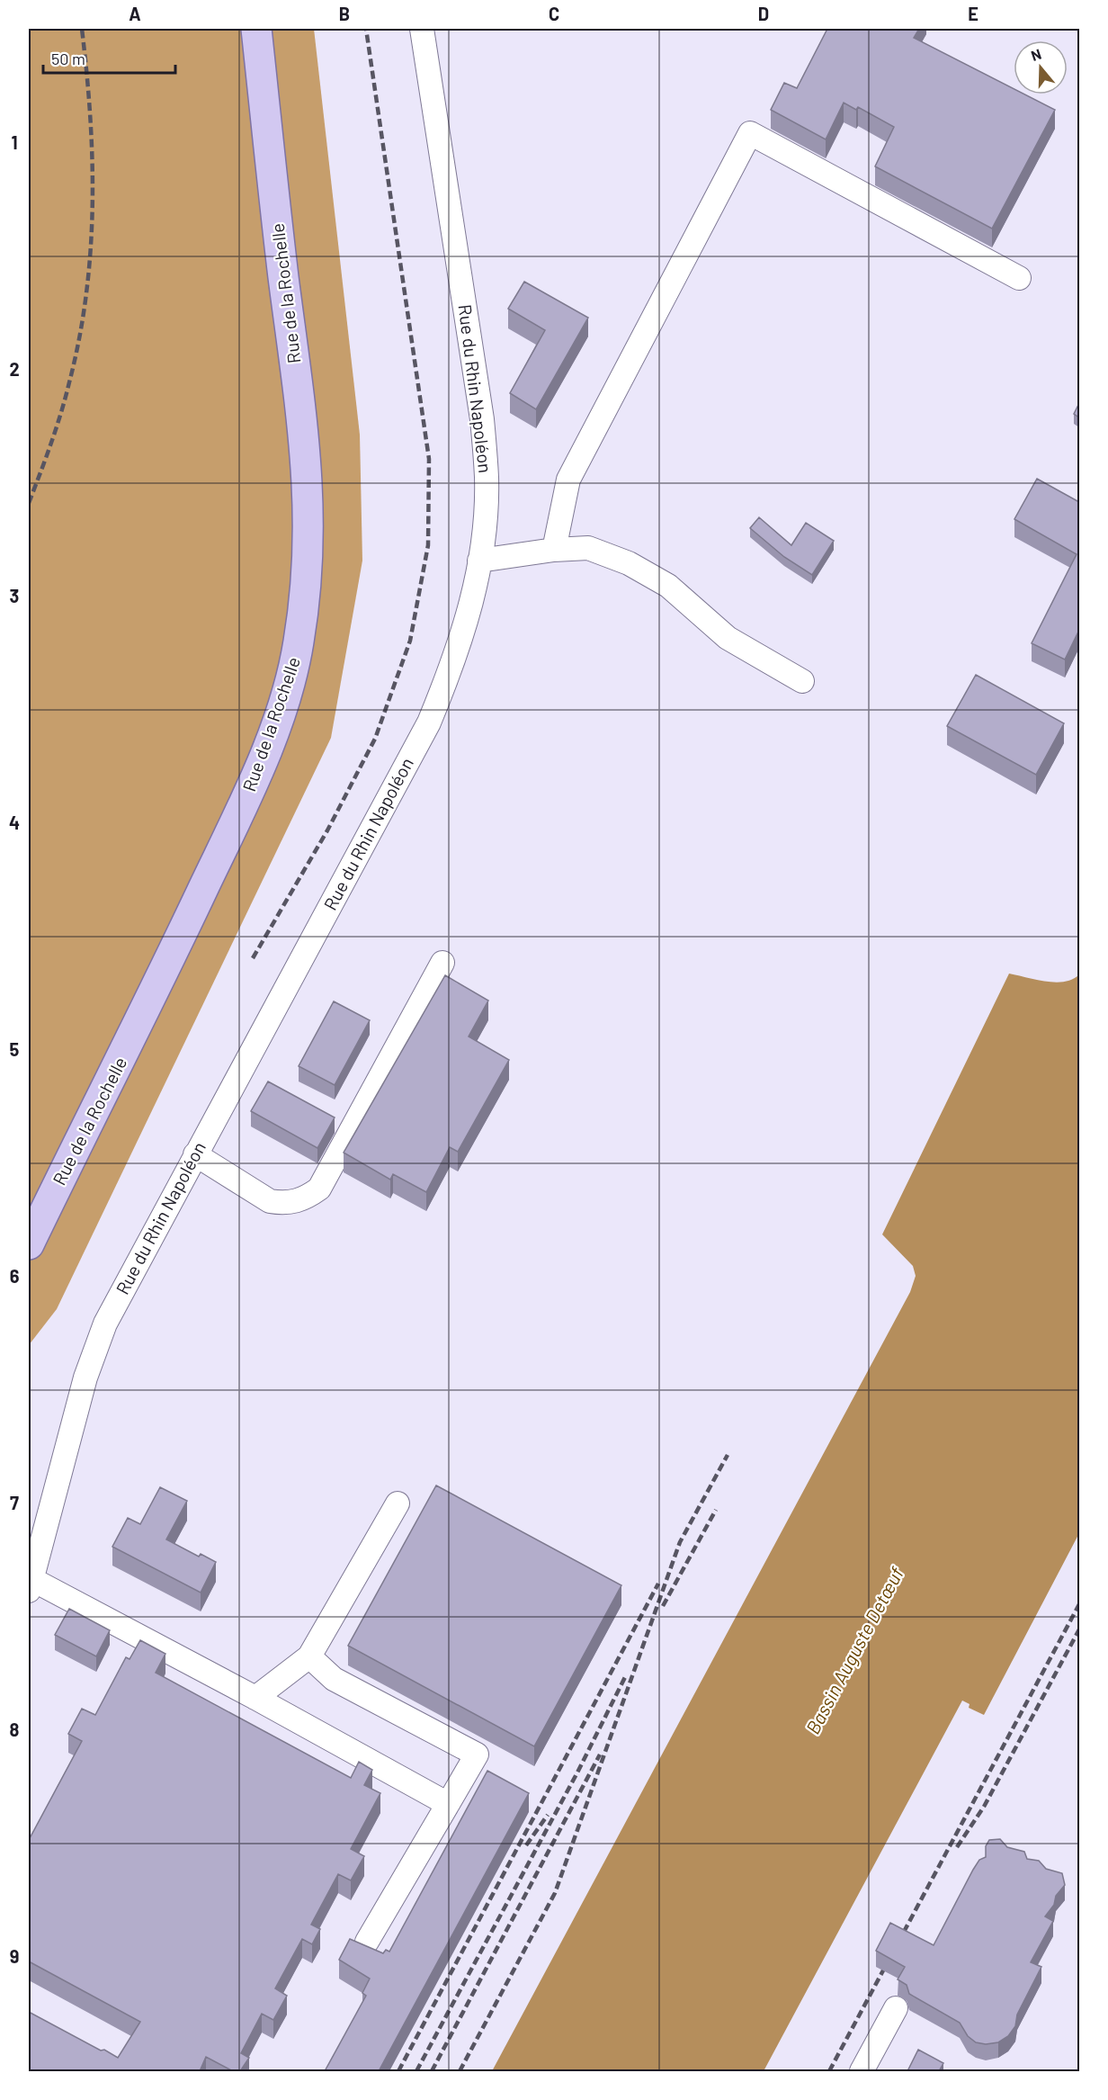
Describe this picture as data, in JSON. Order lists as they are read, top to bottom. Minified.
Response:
{"streets":{"main road":["Rue de la Rochelle"],"street":["Rue du Rhin Napoléon"]},"water":["Bassin Auguste Detœuf"],"scale_bar":"50 m","north":"top","grid":{"columns":["A","B","C","D","E"],"rows":["1","2","3","4","5","6","7","8","9"]}}
